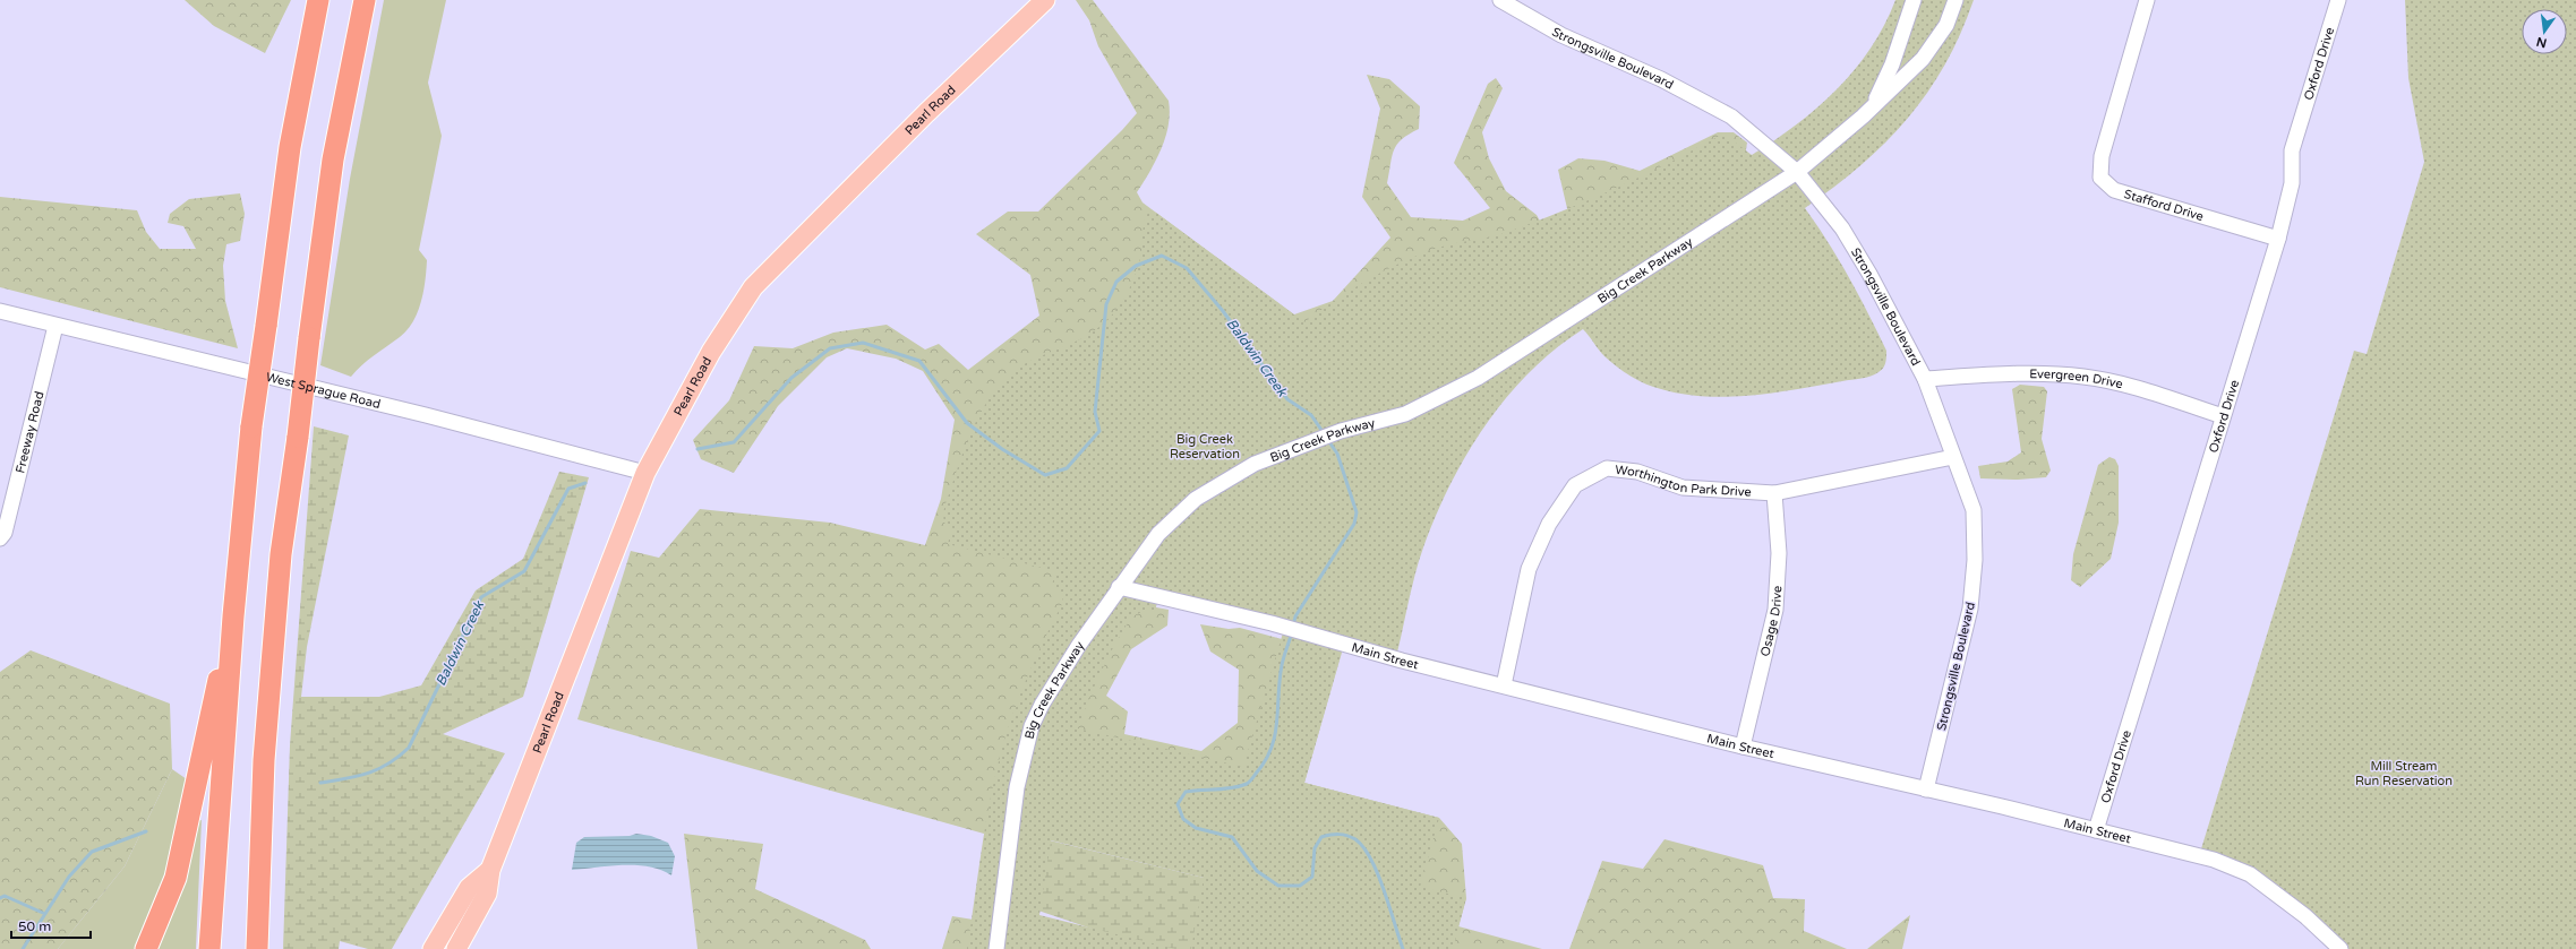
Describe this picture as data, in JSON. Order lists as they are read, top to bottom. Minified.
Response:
{"streets":{"main road":["Pearl Road"],"street":["Strongsville Boulevard","Oxford Drive","Stafford Drive","Big Creek Parkway","Evergreen Drive","West Sprague Road","Freeway Road","Worthington Park Drive","Osage Drive","Main Street"]},"crossings":[["Strongsville Boulevard","Big Creek Parkway"],["Strongsville Boulevard","Evergreen Drive"],["Strongsville Boulevard","Worthington Park Drive"],["Strongsville Boulevard","Main Street"],["Oxford Drive","Stafford Drive"],["Oxford Drive","Evergreen Drive"],["Oxford Drive","Main Street"],["Pearl Road","West Sprague Road"],["Big Creek Parkway","Main Street"],["West Sprague Road","Freeway Road"],["Worthington Park Drive","Osage Drive"],["Worthington Park Drive","Main Street"],["Osage Drive","Main Street"]],"water":["Baldwin Creek"],"parks":["Big Creek Reservation","Mill Stream Run Reservation"],"scale_bar":"50 m","north":"bottom"}
